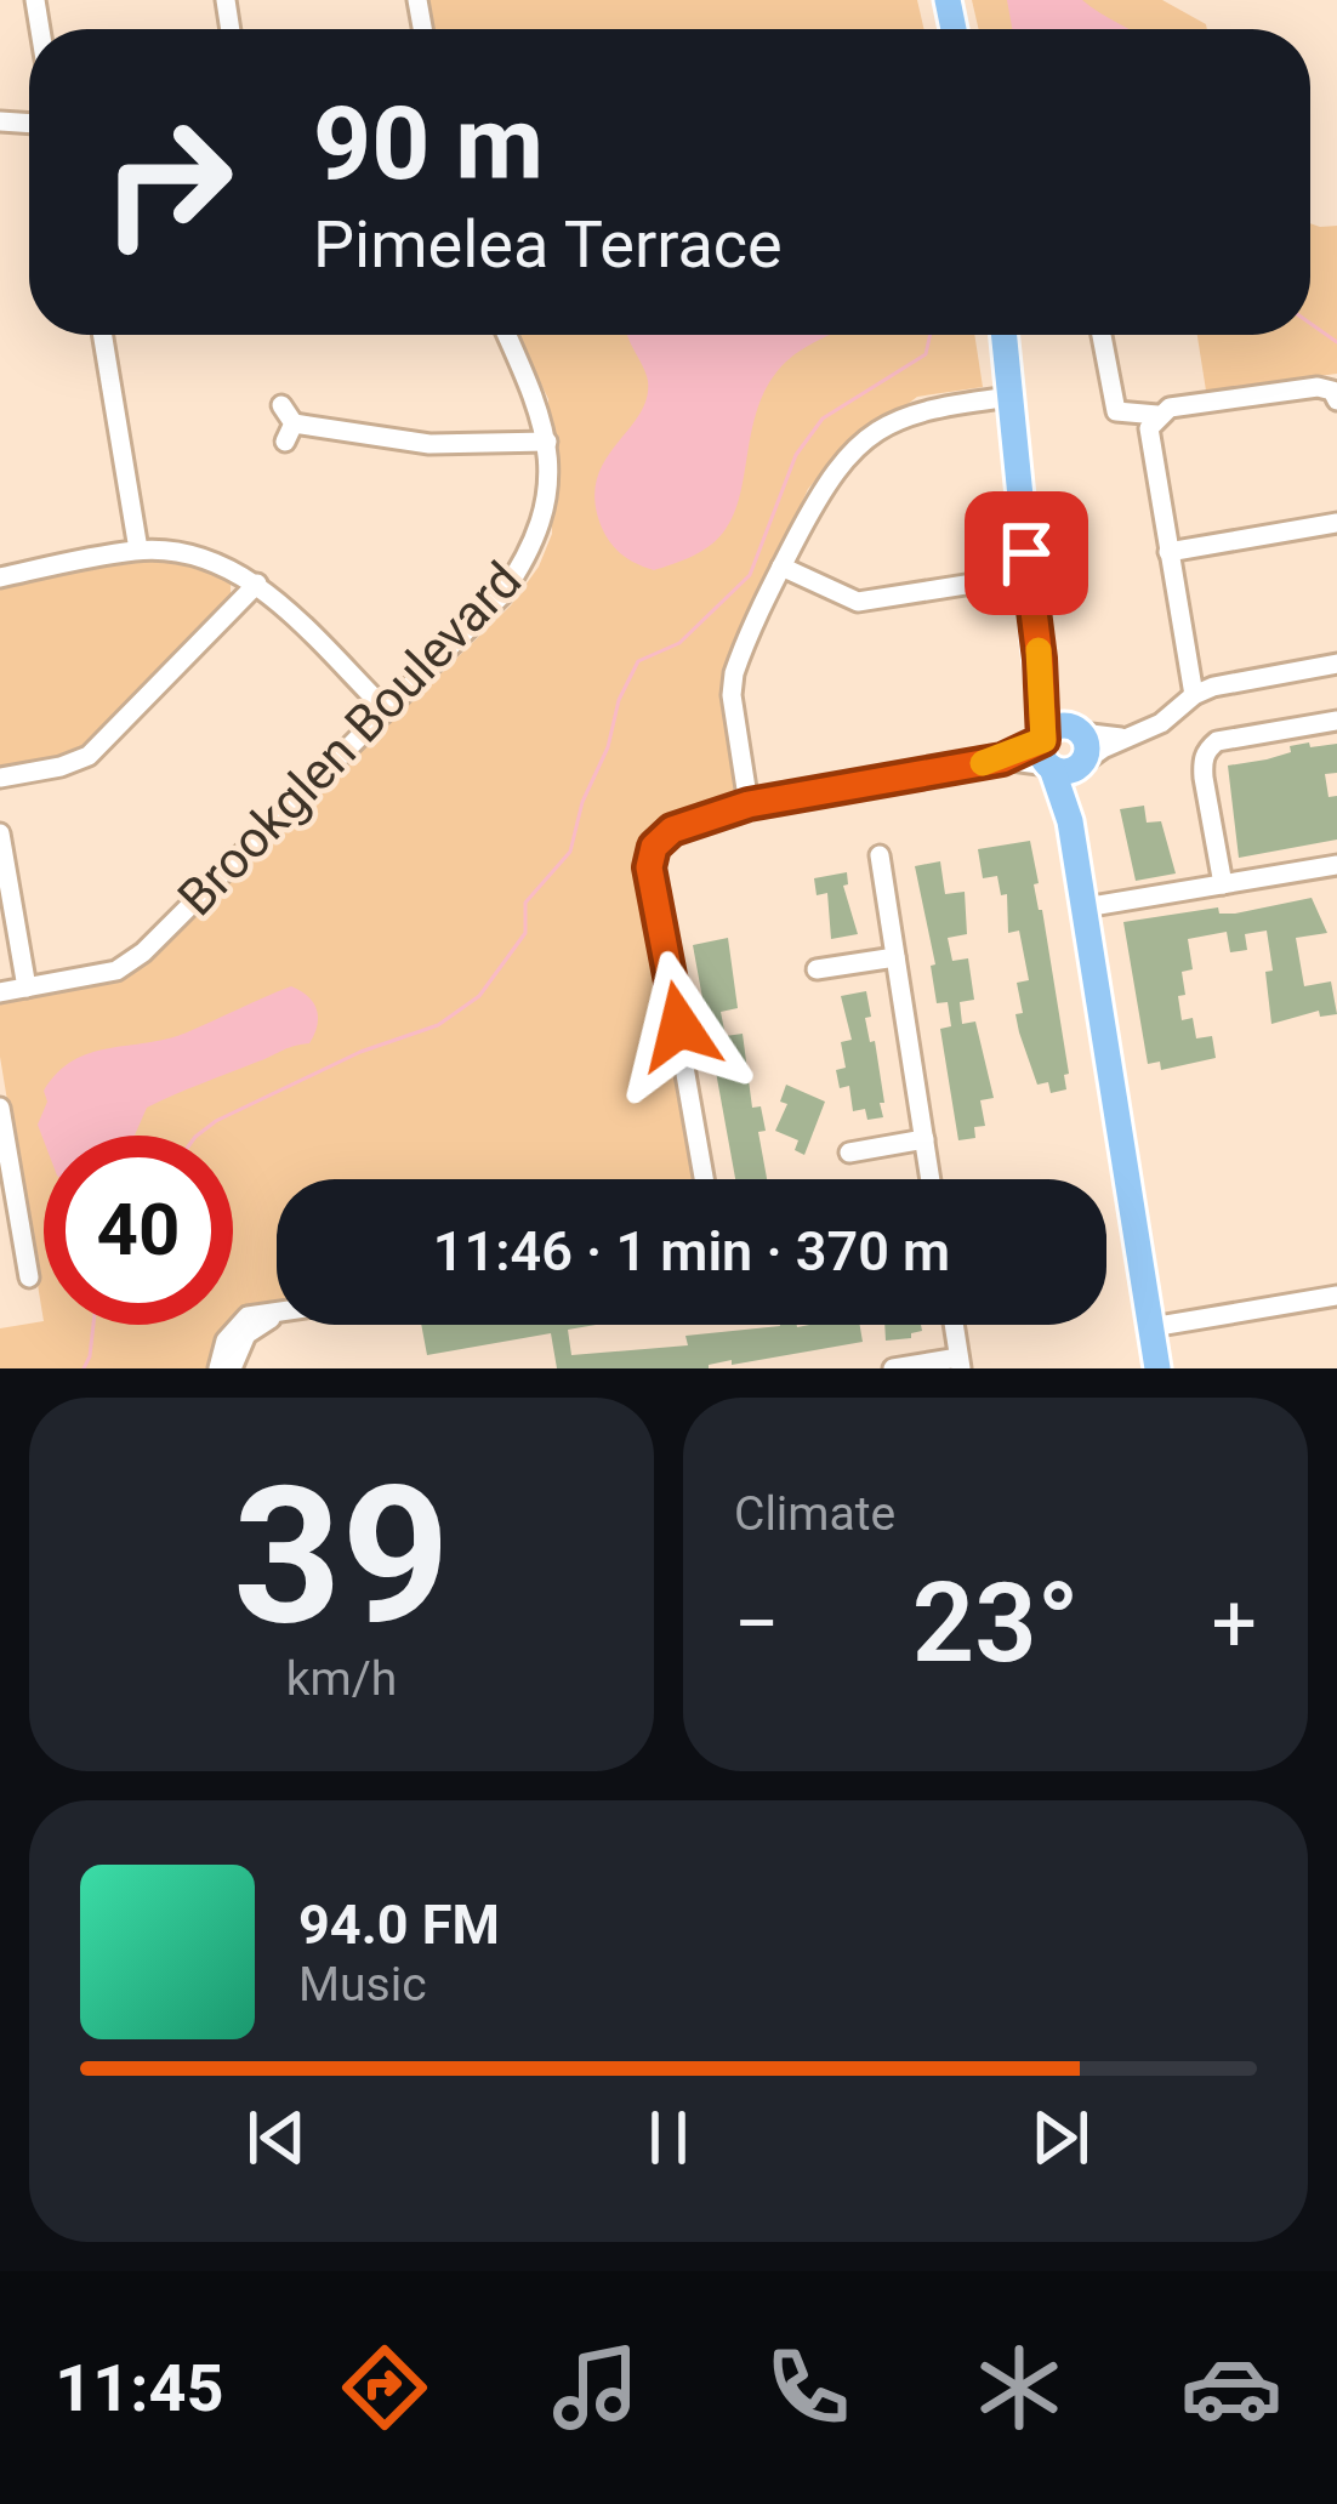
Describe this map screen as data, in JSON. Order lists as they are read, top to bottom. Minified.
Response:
{"streets":{"street":["Brookglen Boulevard"]},"page":{"turn":["90 m","Pimelea Terrace"],"limit":"40","trip":"11:46 · 1 min · 370 m","tile":[["39","km/h"],"Climate"],"heat":["−","23°","+"],"song":["94.0 FM","Music"],"tabs":"11:45"}}
